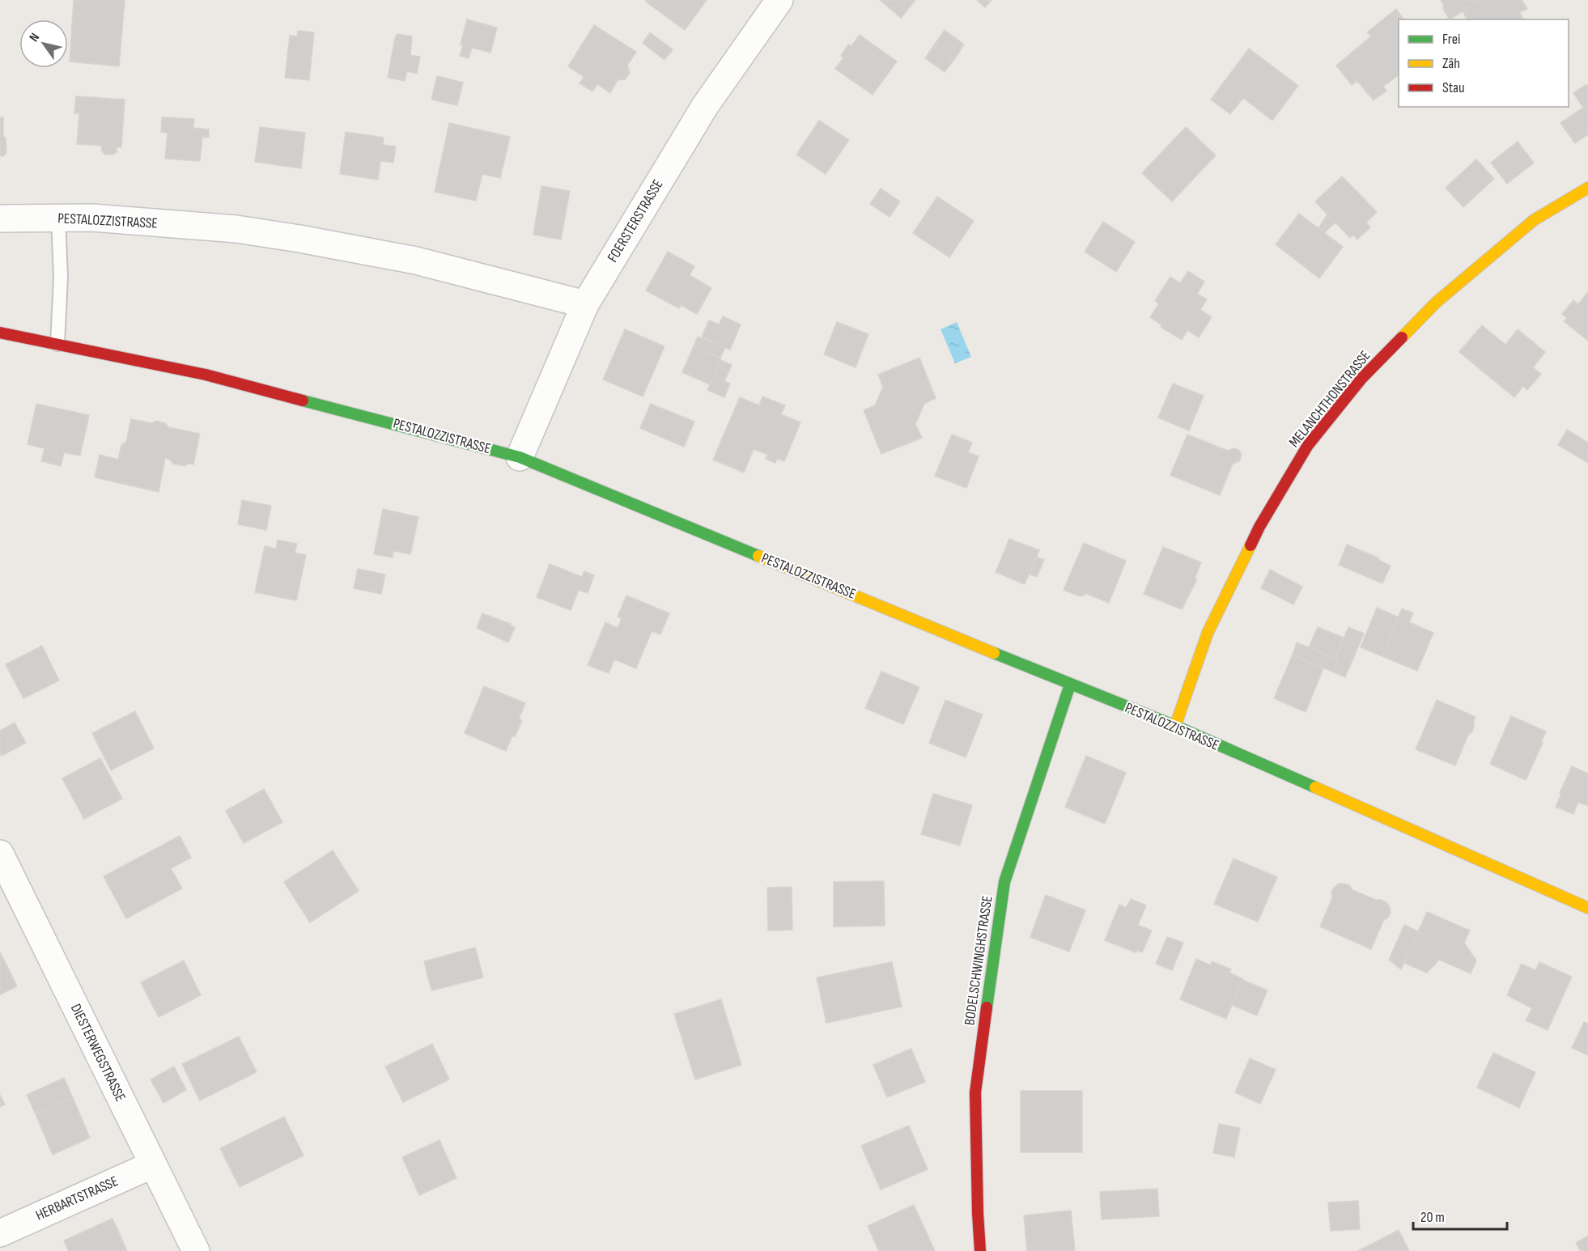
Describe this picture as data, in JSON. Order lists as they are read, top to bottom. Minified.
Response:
{"streets":{"street":["PESTALOZZISTRASSE","FOERSTERSTRASSE","MELANCHTHONSTRASSE","BODELSCHWINGHSTRASSE","DIESTERWEGSTRASSE","HERBARTSTRASSE"]},"crossings":[["PESTALOZZISTRASSE","FOERSTERSTRASSE"],["PESTALOZZISTRASSE","MELANCHTHONSTRASSE"],["PESTALOZZISTRASSE","BODELSCHWINGHSTRASSE"],["DIESTERWEGSTRASSE","HERBARTSTRASSE"]],"legend":["Frei","Zäh","Stau"],"scale_bar":"20 m","north":"top left"}
